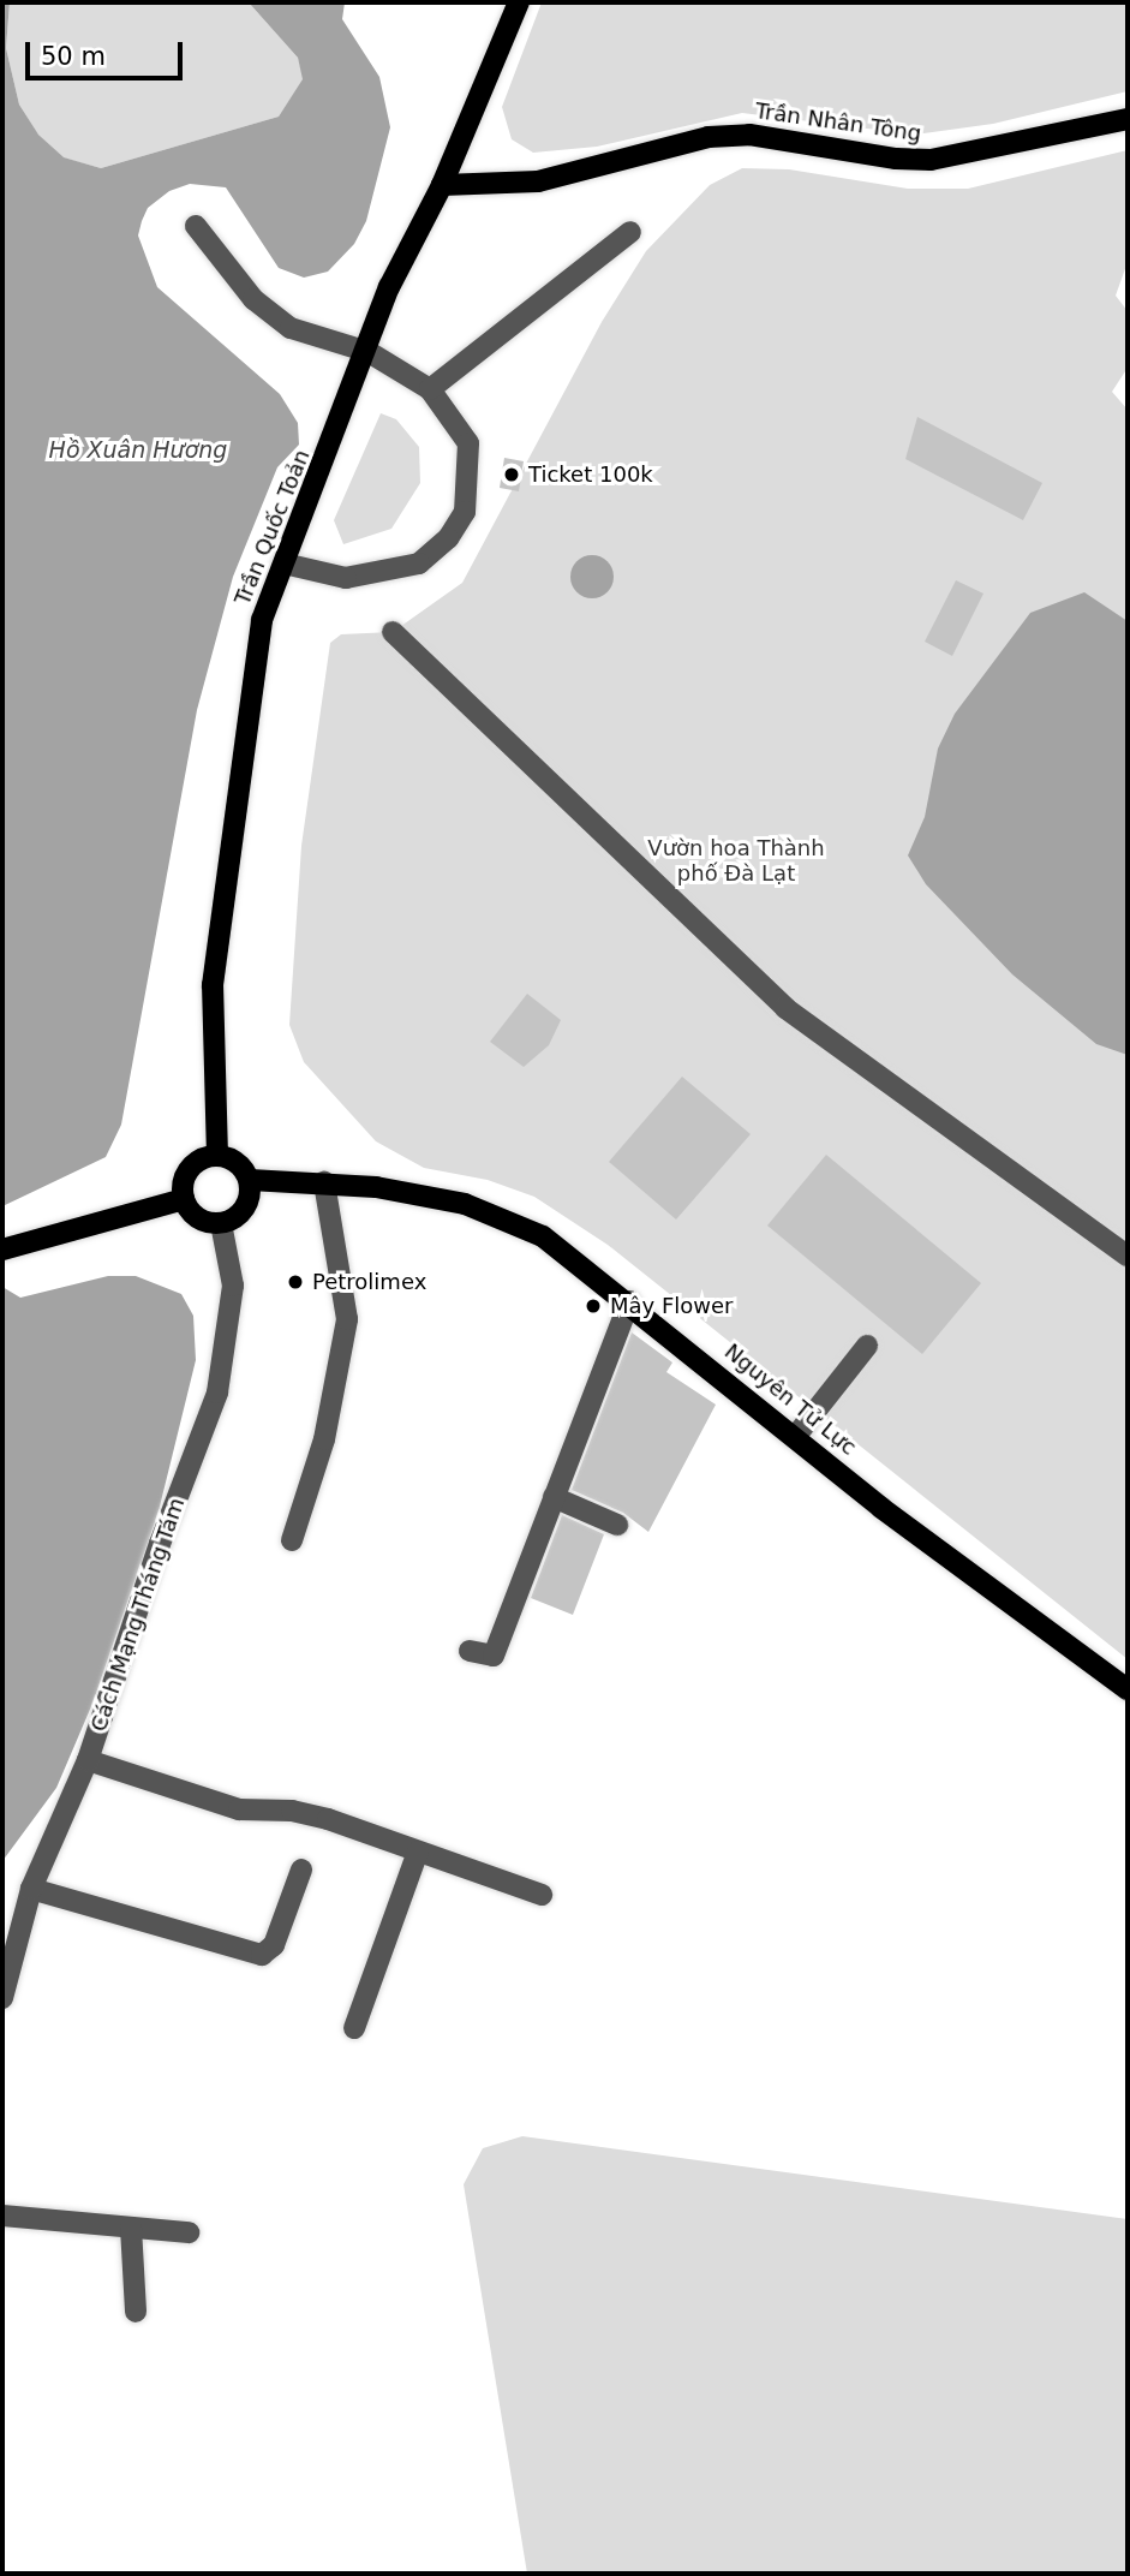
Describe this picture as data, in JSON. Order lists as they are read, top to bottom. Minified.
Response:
{"streets":{"main road":["Trần Nhân Tông","Trần Quốc Toản","Nguyên Tử Lực"],"street":["Cách Mạng Tháng Tám"]},"crossings":[["Trần Nhân Tông","Trần Quốc Toản"],["Trần Quốc Toản","Nguyên Tử Lực"],["Trần Quốc Toản","Cách Mạng Tháng Tám"],["Nguyên Tử Lực","Cách Mạng Tháng Tám"]],"water":["Hồ Xuân Hương"],"parks":["Vườn hoa Thành phố Đà Lạt"],"places":["Ticket 100k","Petrolimex","Mây Flower"],"scale_bar":"50 m"}
